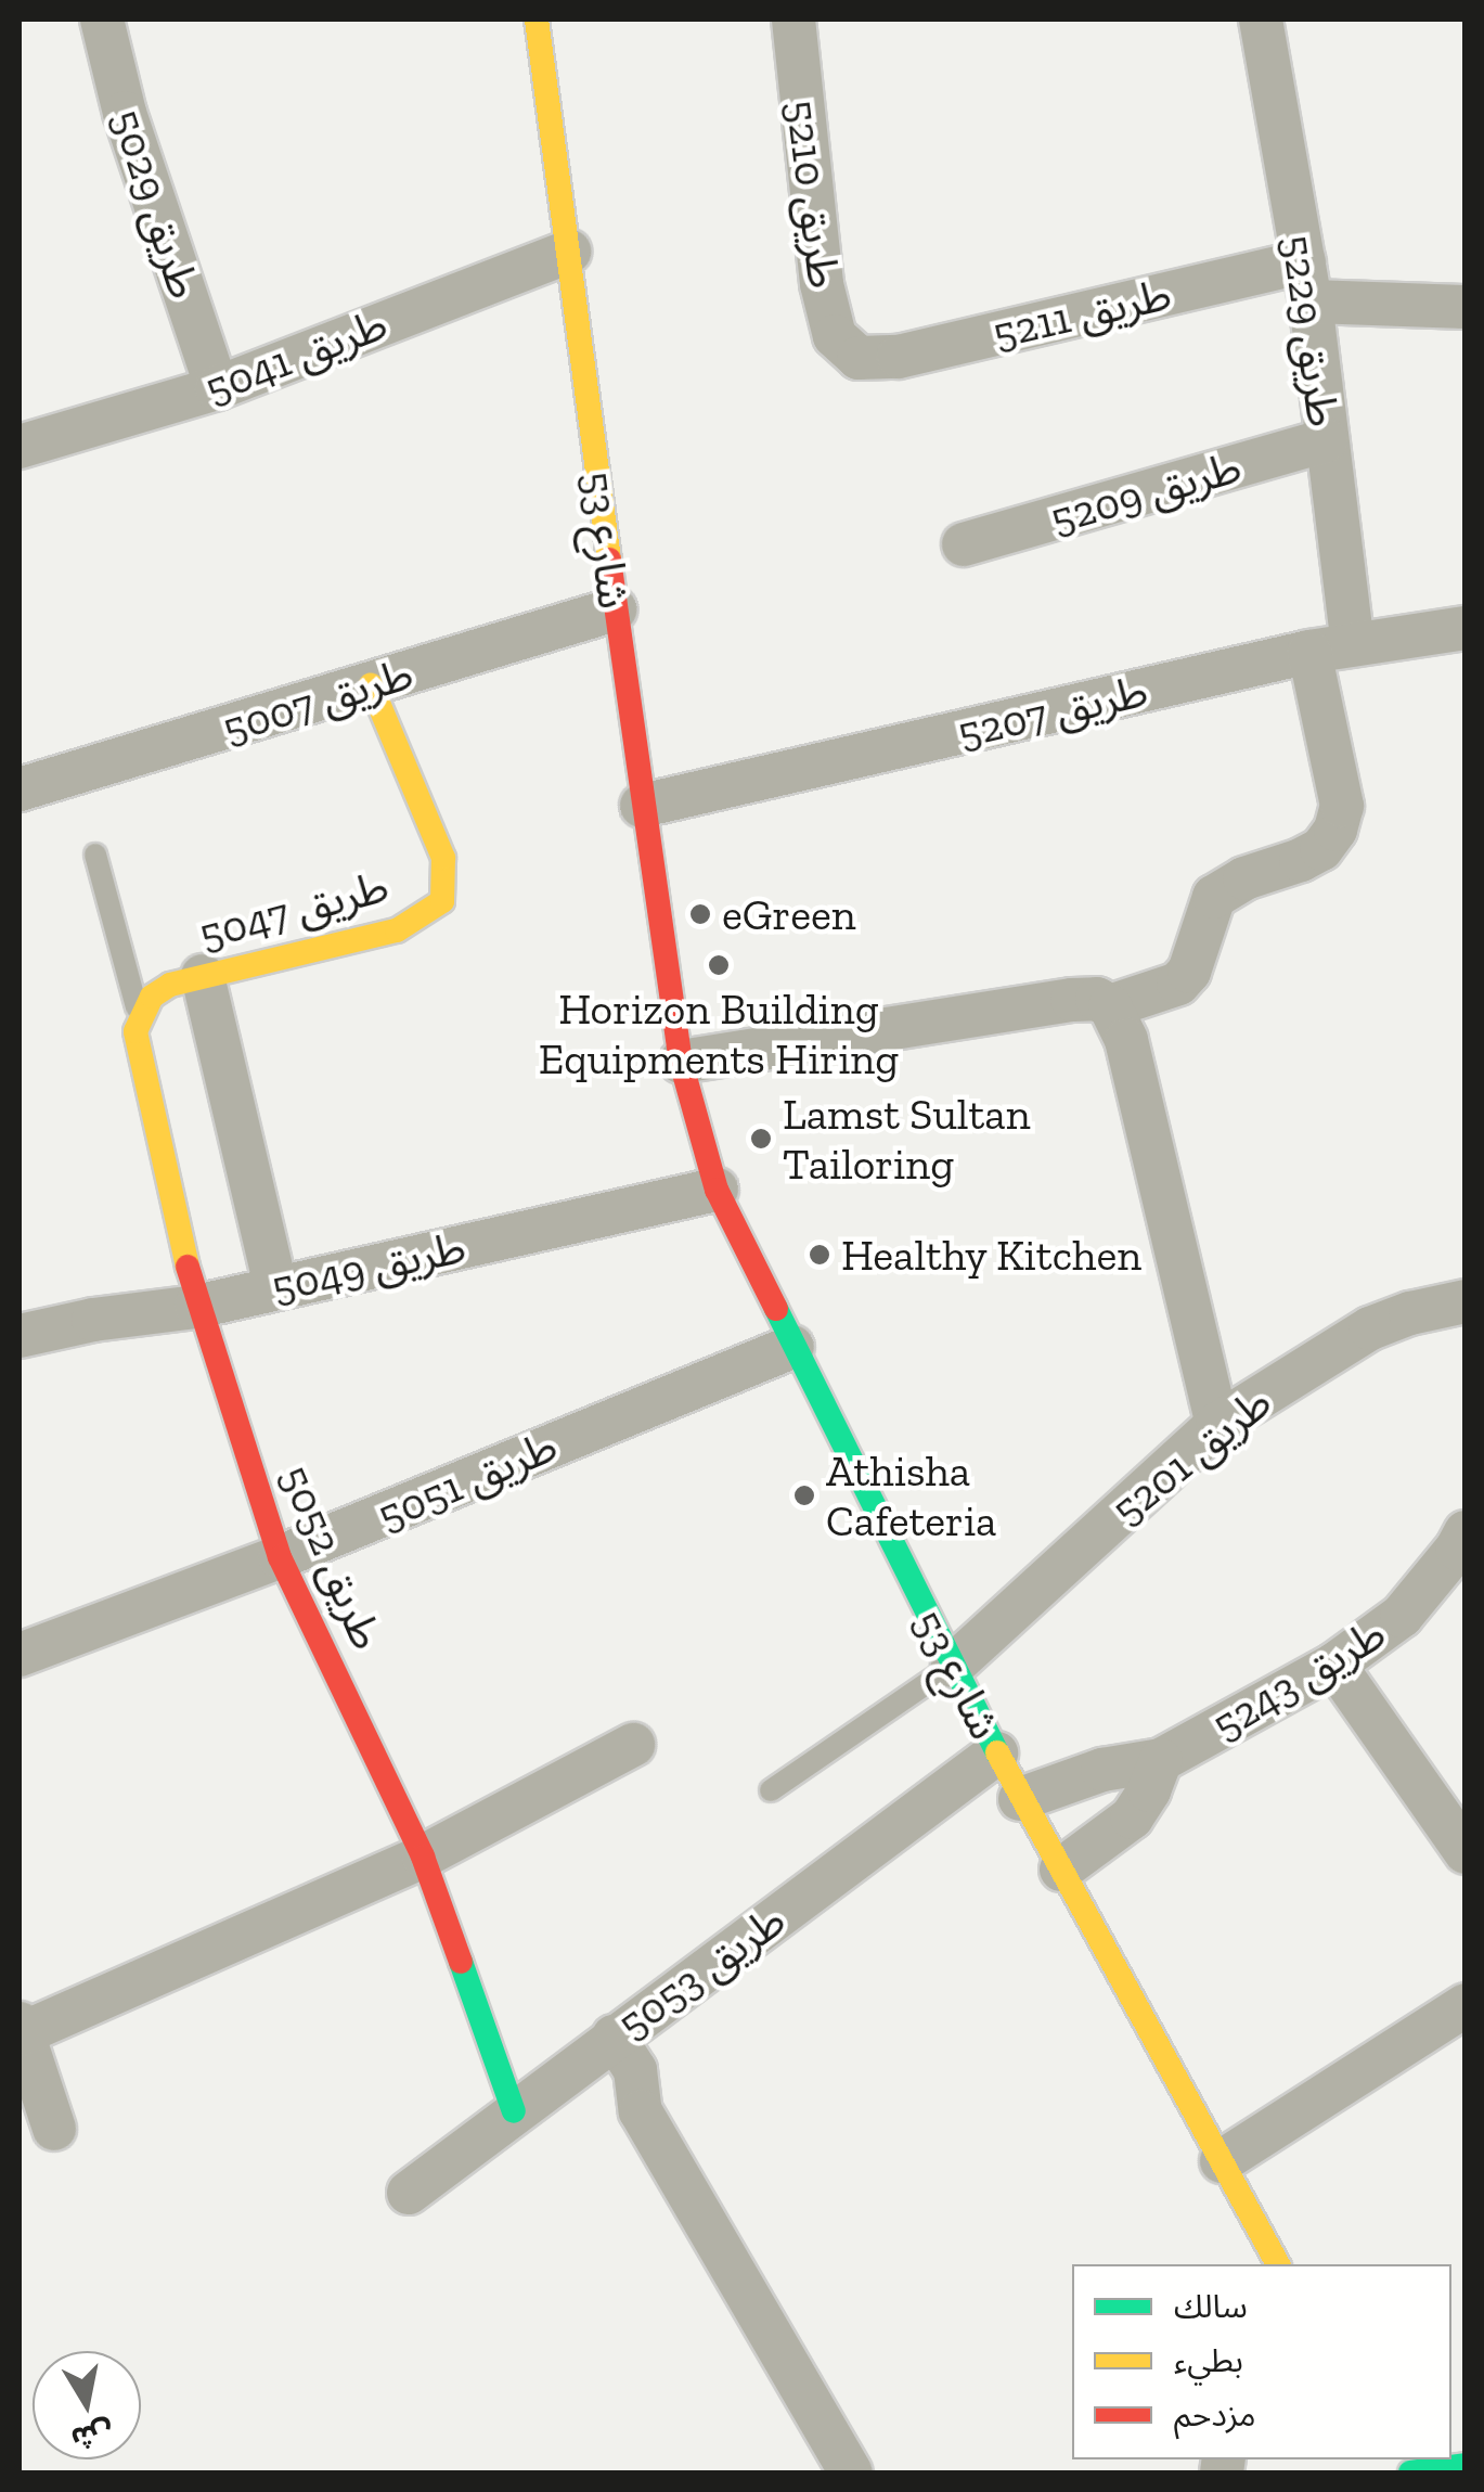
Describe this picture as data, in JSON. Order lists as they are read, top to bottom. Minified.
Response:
{"streets":{"street":["طريق 5210","طريق 5029","طريق 5211","طريق 5229","طريق 5041","طريق 5209","شارع 53","طريق 5007","طريق 5207","طريق 5047","طريق 5049","طريق 5201","طريق 5051","طريق 5052","طريق 5243","طريق 5053"]},"crossings":[["طريق 5210","طريق 5211"],["طريق 5029","طريق 5041"],["طريق 5211","طريق 5229"],["طريق 5229","طريق 5209"],["طريق 5229","طريق 5207"],["طريق 5041","شارع 53"],["شارع 53","طريق 5007"],["شارع 53","طريق 5207"],["شارع 53","طريق 5049"],["شارع 53","طريق 5201"],["شارع 53","طريق 5051"],["شارع 53","طريق 5243"],["شارع 53","طريق 5053"],["طريق 5007","طريق 5047"],["طريق 5047","طريق 5052"],["طريق 5049","طريق 5052"],["طريق 5051","طريق 5052"],["طريق 5052","طريق 5053"]],"places":["eGreen","Horizon Building Equipments Hiring","Lamst Sultan Tailoring","Healthy Kitchen","Athisha Cafeteria"],"legend":["سالك","بطيء","مزدحم"],"north":"bottom"}
